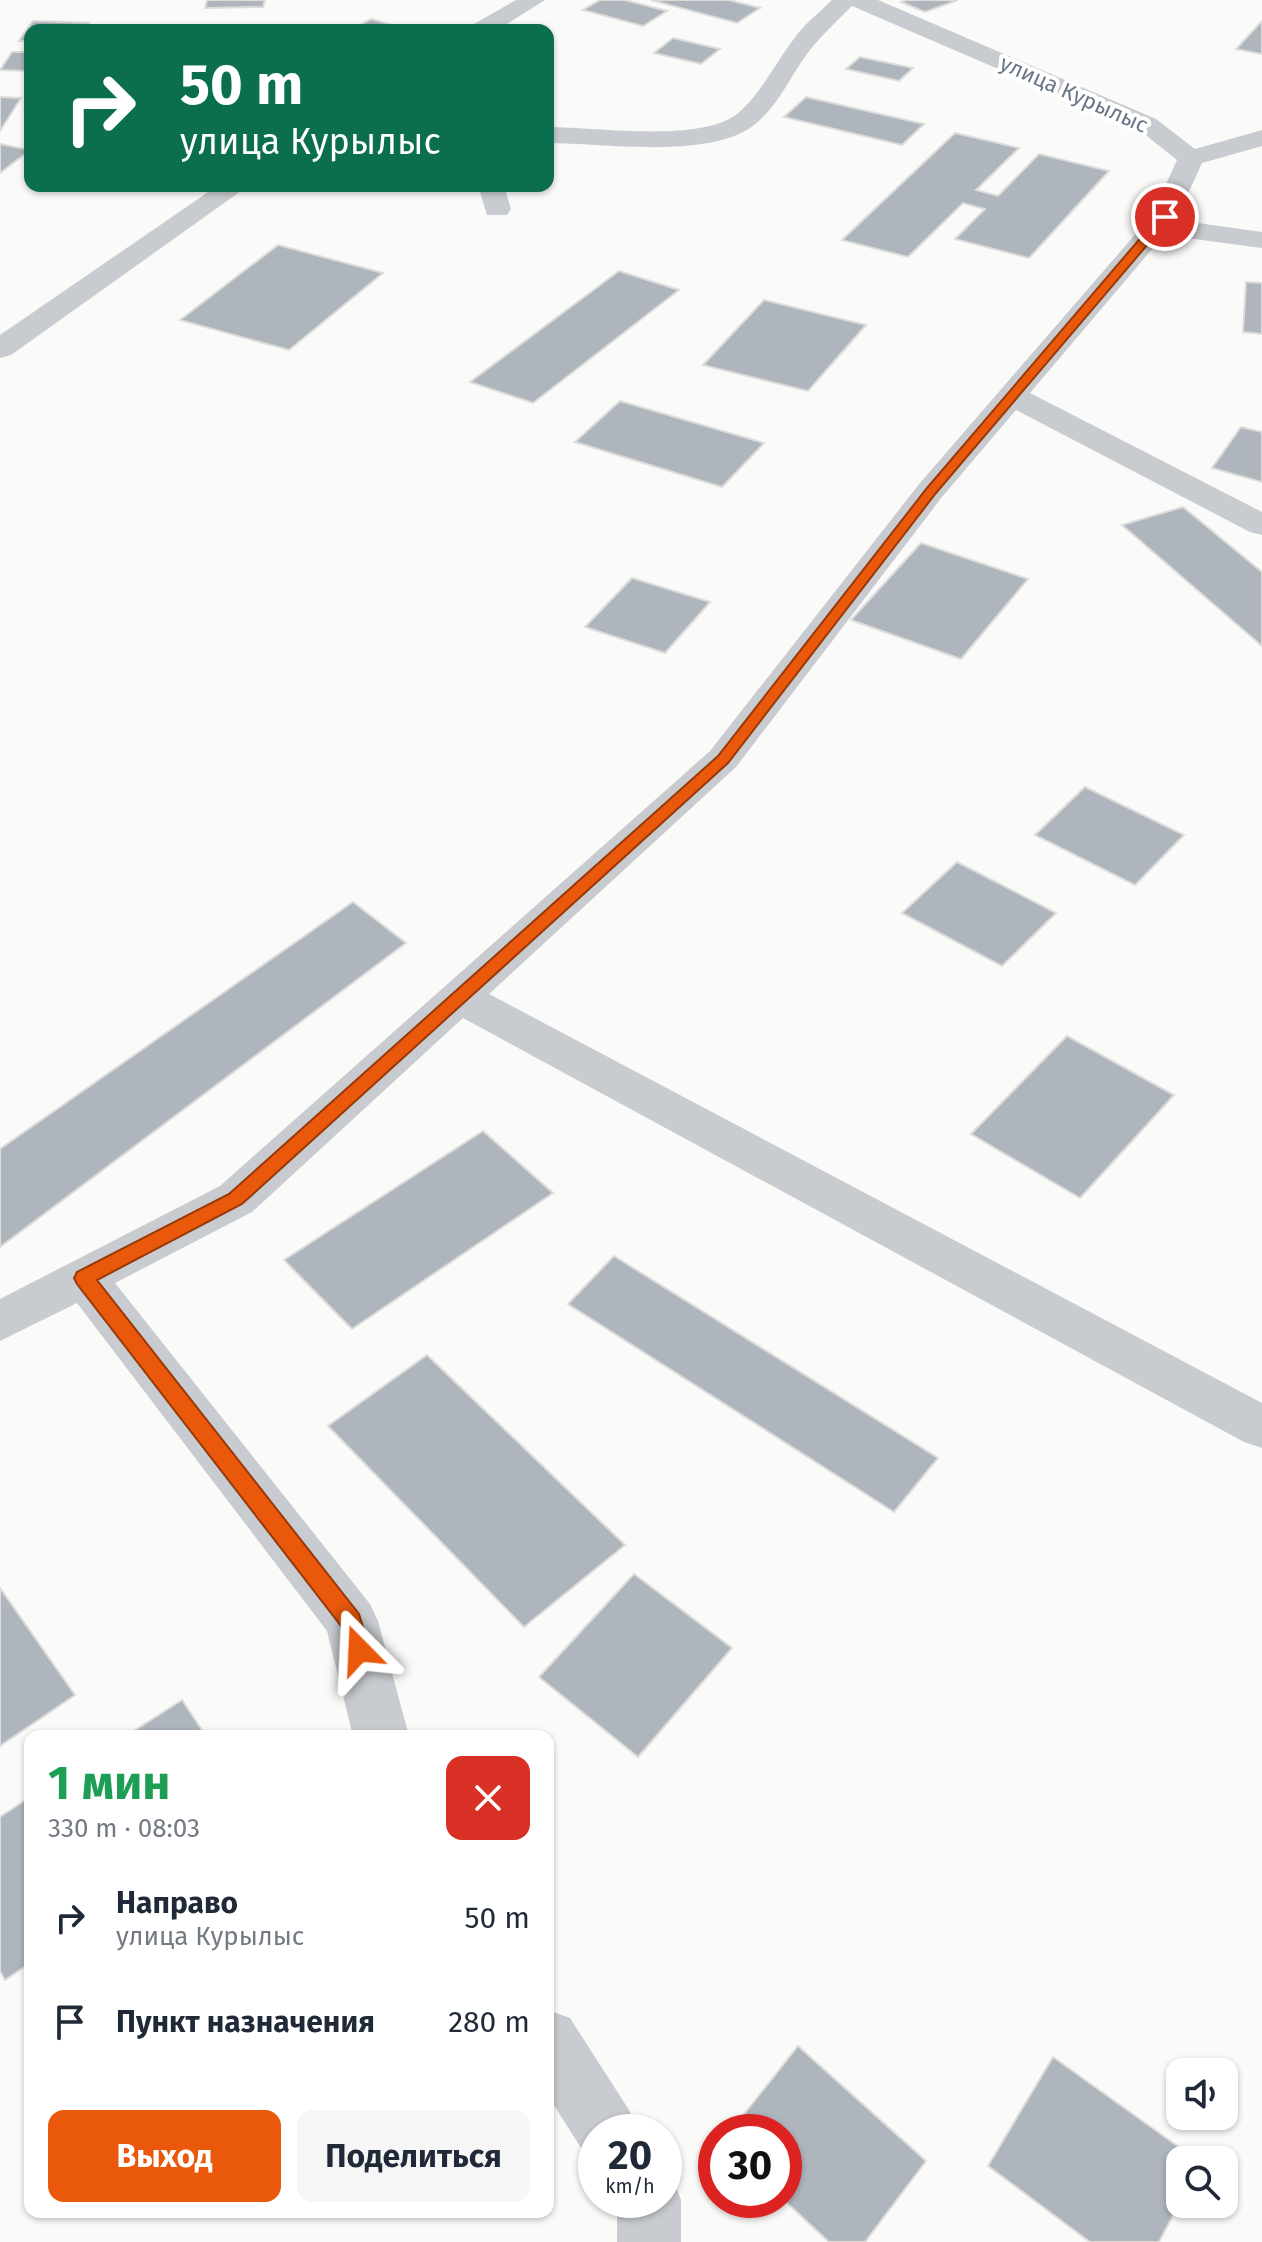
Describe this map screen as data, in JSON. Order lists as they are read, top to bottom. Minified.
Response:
{"streets":{"street":["улица Курылыс"]},"page":{"turn":["50 m","улица Курылыс"],"heading":["1 мин","330 m · 08:03"],"list":[{"name":"Направо","note":"улица Курылыс","value":"50 m"},{"name":"Пункт назначения","value":"280 m"}],"buttons":["Выход","Поделиться"],"speed":"20 km/h","limit":"30"}}
